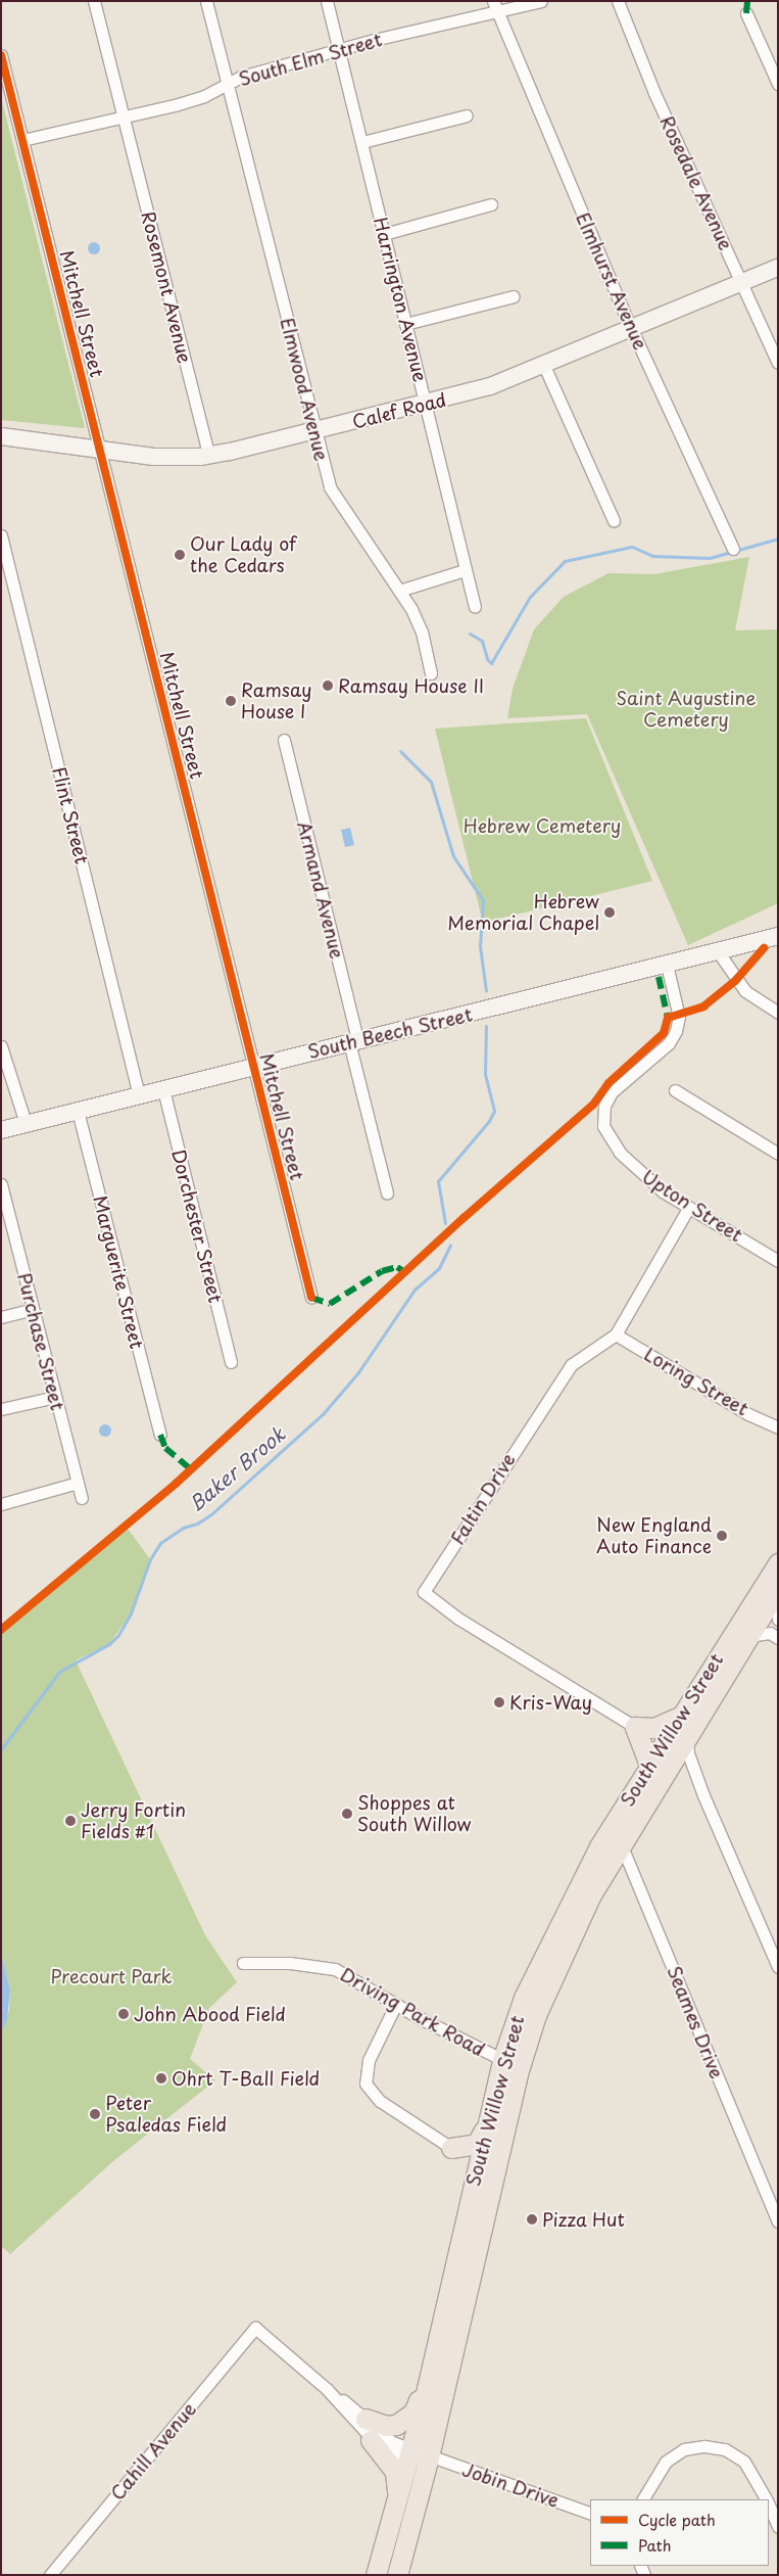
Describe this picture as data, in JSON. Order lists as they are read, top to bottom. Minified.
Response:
{"streets":{"main road":["Calef Road","South Beech Street","South Willow Street"],"street":["South Elm Street","Rosedale Avenue","Elmhurst Avenue","Rosemont Avenue","Harrington Avenue","Mitchell Street","Elmwood Avenue","Flint Street","Armand Avenue","Upton Street","Dorchester Street","Marguerite Street","Purchase Street","Loring Street","Faltin Drive","Driving Park Road","Seames Drive","Cahill Avenue","Jobin Drive"]},"crossings":[["South Elm Street","Elmhurst Avenue"],["South Elm Street","Rosemont Avenue"],["South Elm Street","Harrington Avenue"],["South Elm Street","Mitchell Street"],["South Elm Street","Elmwood Avenue"],["Rosedale Avenue","Calef Road"],["Elmhurst Avenue","Calef Road"],["Rosemont Avenue","Calef Road"],["Harrington Avenue","Calef Road"],["Mitchell Street","Calef Road"],["Mitchell Street","South Beech Street"],["Elmwood Avenue","Calef Road"],["Flint Street","South Beech Street"],["Armand Avenue","South Beech Street"],["South Beech Street","Upton Street"],["South Beech Street","Dorchester Street"],["South Beech Street","Marguerite Street"],["Upton Street","Faltin Drive"],["Loring Street","Faltin Drive"],["South Willow Street","Driving Park Road"],["South Willow Street","Seames Drive"],["South Willow Street","Jobin Drive"]],"water":["Baker Brook"],"parks":["Saint Augustine Cemetery","Hebrew Cemetery","Precourt Park"],"places":["Our Lady of the Cedars","Ramsay House II","Ramsay House I","Hebrew Memorial Chapel","New England Auto Finance","Kris-Way","Shoppes at South Willow","Jerry Fortin Fields #1","John Abood Field","Ohrt T-Ball Field","Peter Psaledas Field","Pizza Hut"],"legend":["Cycle path","Path"]}
